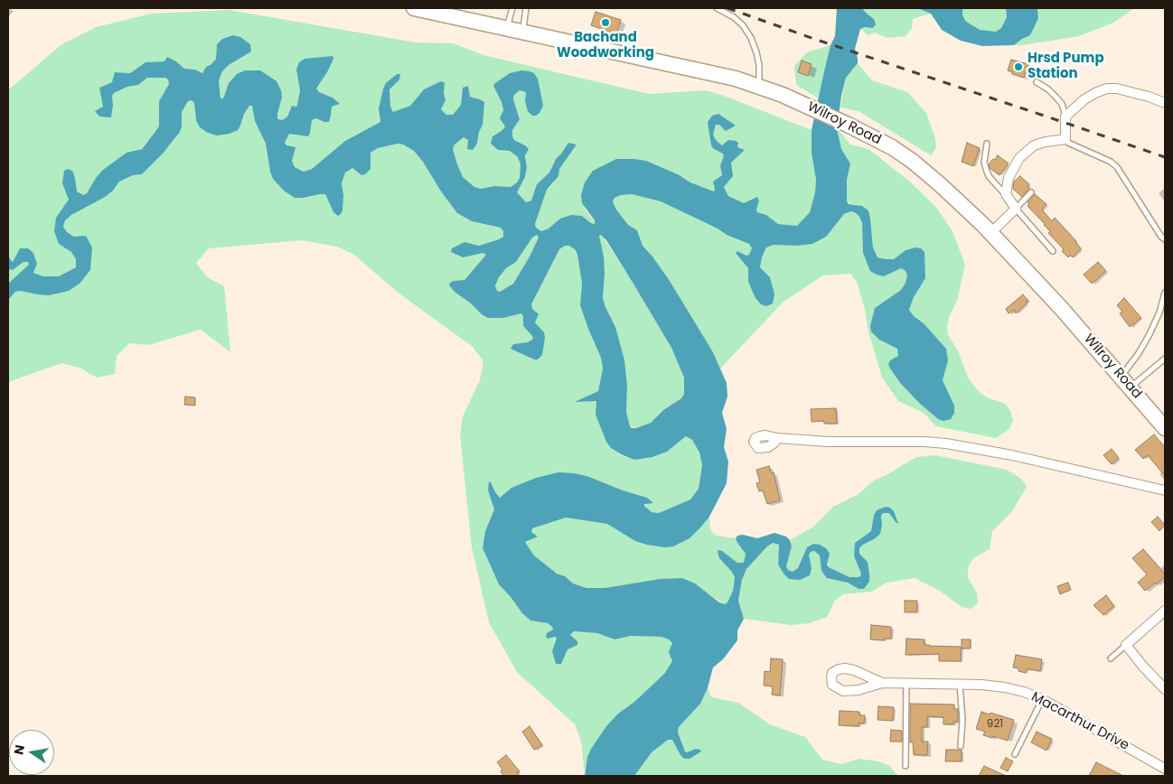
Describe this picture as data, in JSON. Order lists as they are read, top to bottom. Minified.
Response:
{"streets":{"main road":["Wilroy Road"],"street":["Macarthur Drive"]},"places":["Bachand Woodworking","Hrsd Pump Station"],"house_numbers":["921"],"north":"left"}
